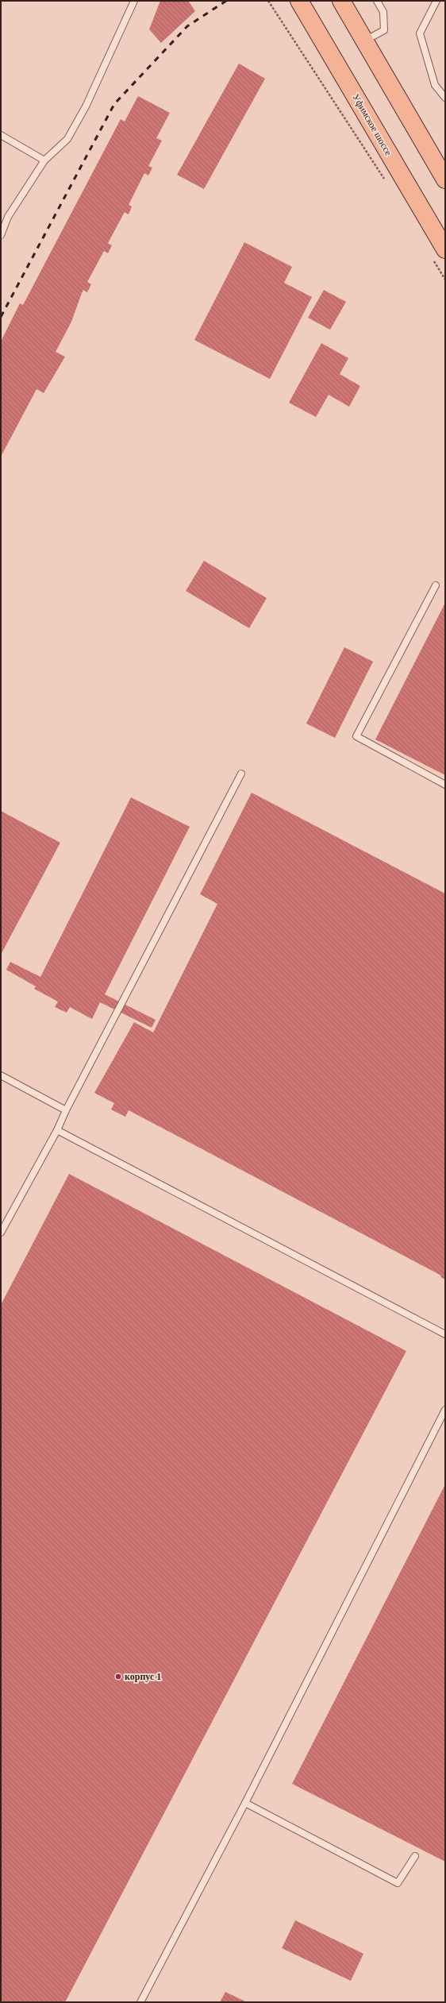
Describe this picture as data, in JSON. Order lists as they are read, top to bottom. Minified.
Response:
{"streets":{"main road":["Уфимское шоссе"]},"places":["корпус 1"]}
